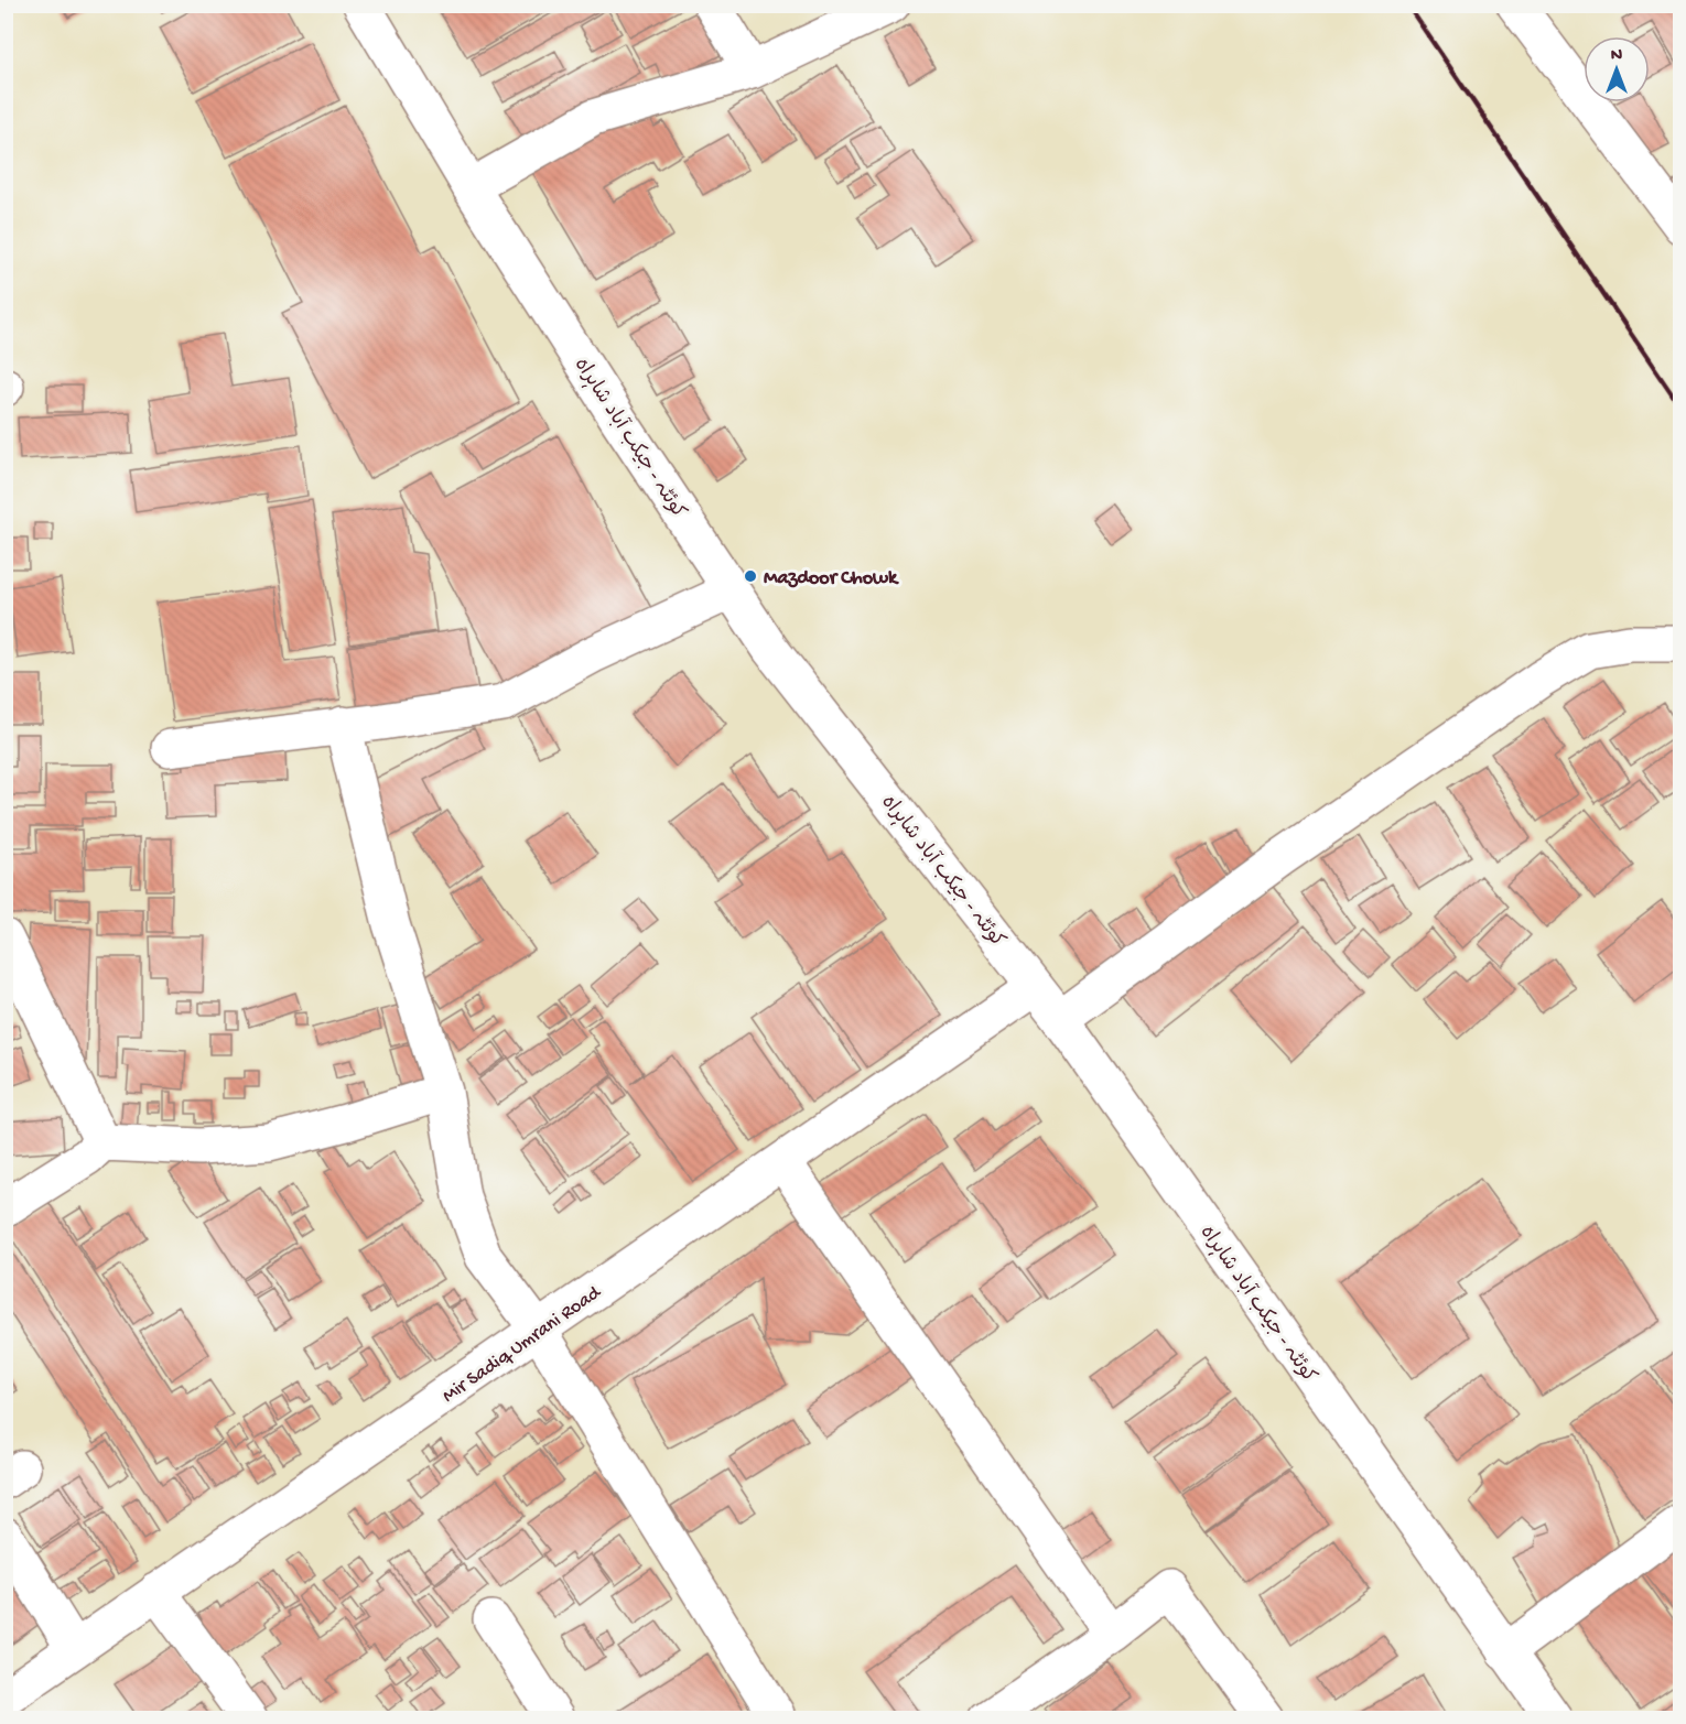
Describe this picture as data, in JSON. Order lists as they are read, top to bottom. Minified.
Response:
{"streets":{"main road":["کوئٹہ - جیکب آباد شاہراہ","Mir Sadiq Umrani Road"]},"crossings":[["کوئٹہ - جیکب آباد شاہراہ","Mir Sadiq Umrani Road"]],"places":["Mazdoor Chowk"],"north":"top"}
